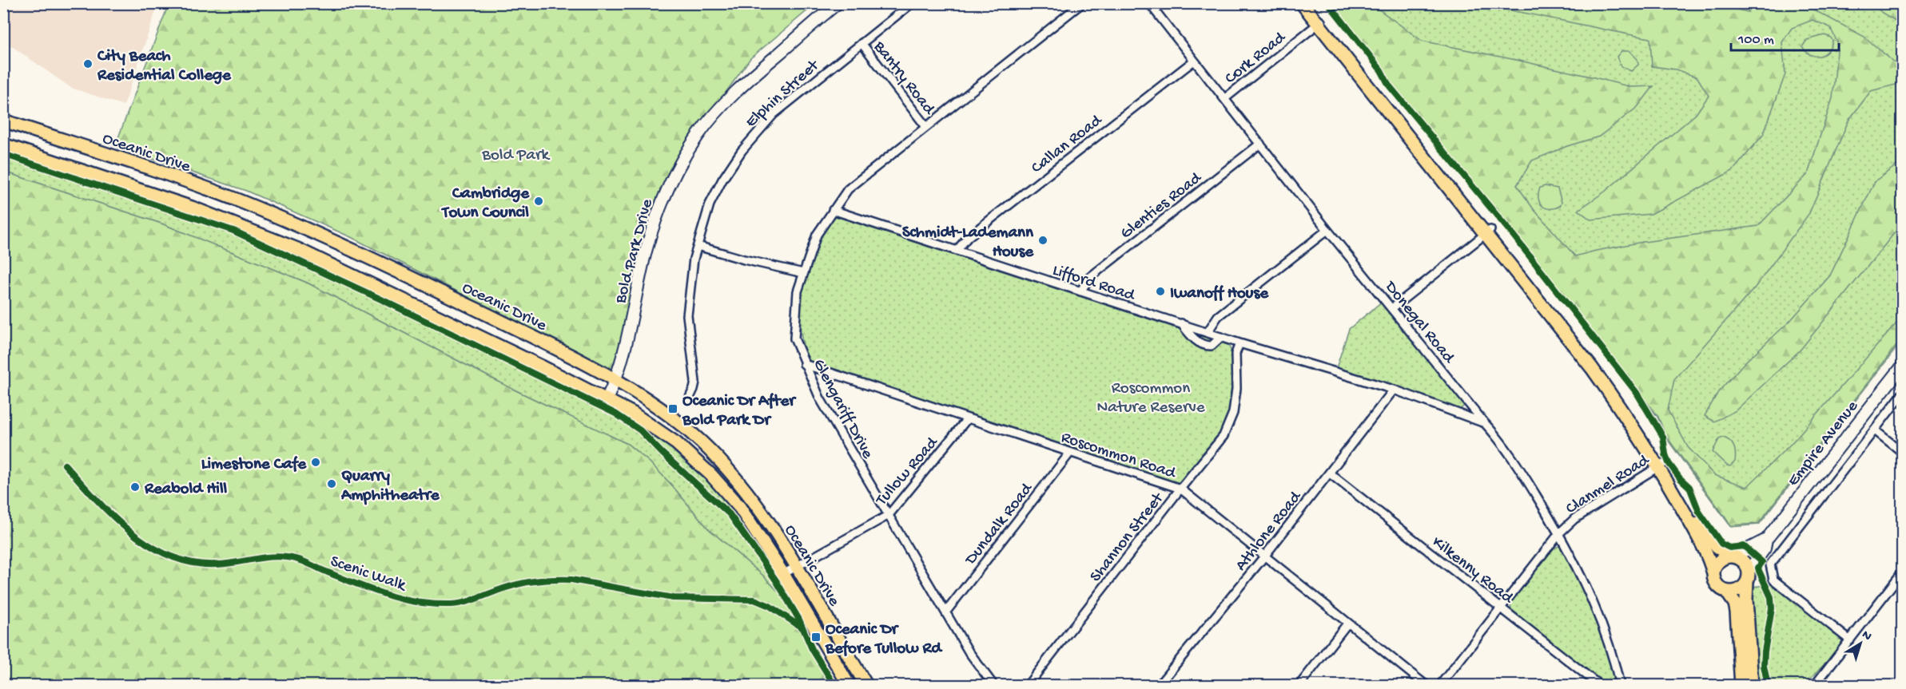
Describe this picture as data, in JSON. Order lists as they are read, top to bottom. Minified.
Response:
{"streets":{"main road":["Oceanic Drive"],"street":["Cork Road","Bantry Road","Elphin Street","Callan Road","Glenties Road","Bold Park Drive","Lifford Road","Donegal Road","Glengariff Drive","Empire Avenue","Roscommon Road","Tullow Road","Clanmel Road","Dundalk Road","Athlone Road","Shannon Street","Kilkenny Road"],"cycle path":["Scenic Walk"]},"crossings":[["Cork Road","Donegal Road"],["Bantry Road","Elphin Street"],["Bantry Road","Glengariff Drive"],["Callan Road","Lifford Road"],["Callan Road","Donegal Road"],["Oceanic Drive","Bold Park Drive"],["Oceanic Drive","Tullow Road"],["Glenties Road","Lifford Road"],["Glenties Road","Donegal Road"],["Lifford Road","Donegal Road"],["Lifford Road","Glengariff Drive"],["Lifford Road","Athlone Road"],["Lifford Road","Shannon Street"],["Donegal Road","Clanmel Road"],["Glengariff Drive","Roscommon Road"],["Glengariff Drive","Tullow Road"],["Glengariff Drive","Dundalk Road"],["Roscommon Road","Tullow Road"],["Roscommon Road","Dundalk Road"],["Roscommon Road","Athlone Road"],["Roscommon Road","Shannon Street"],["Clanmel Road","Kilkenny Road"],["Athlone Road","Kilkenny Road"]],"parks":["Bold Park","Roscommon Nature Reserve"],"places":{"other":["City Beach Residential College","Cambridge Town Council","Schmidt-Lademann House","Iwanoff House","Limestone Cafe","Quarry Amphitheatre","Reabold Hill"],"transit":["Oceanic Dr After Bold Park Dr","Oceanic Dr Before Tullow Rd"]},"scale_bar":"100 m","north":"top right"}
